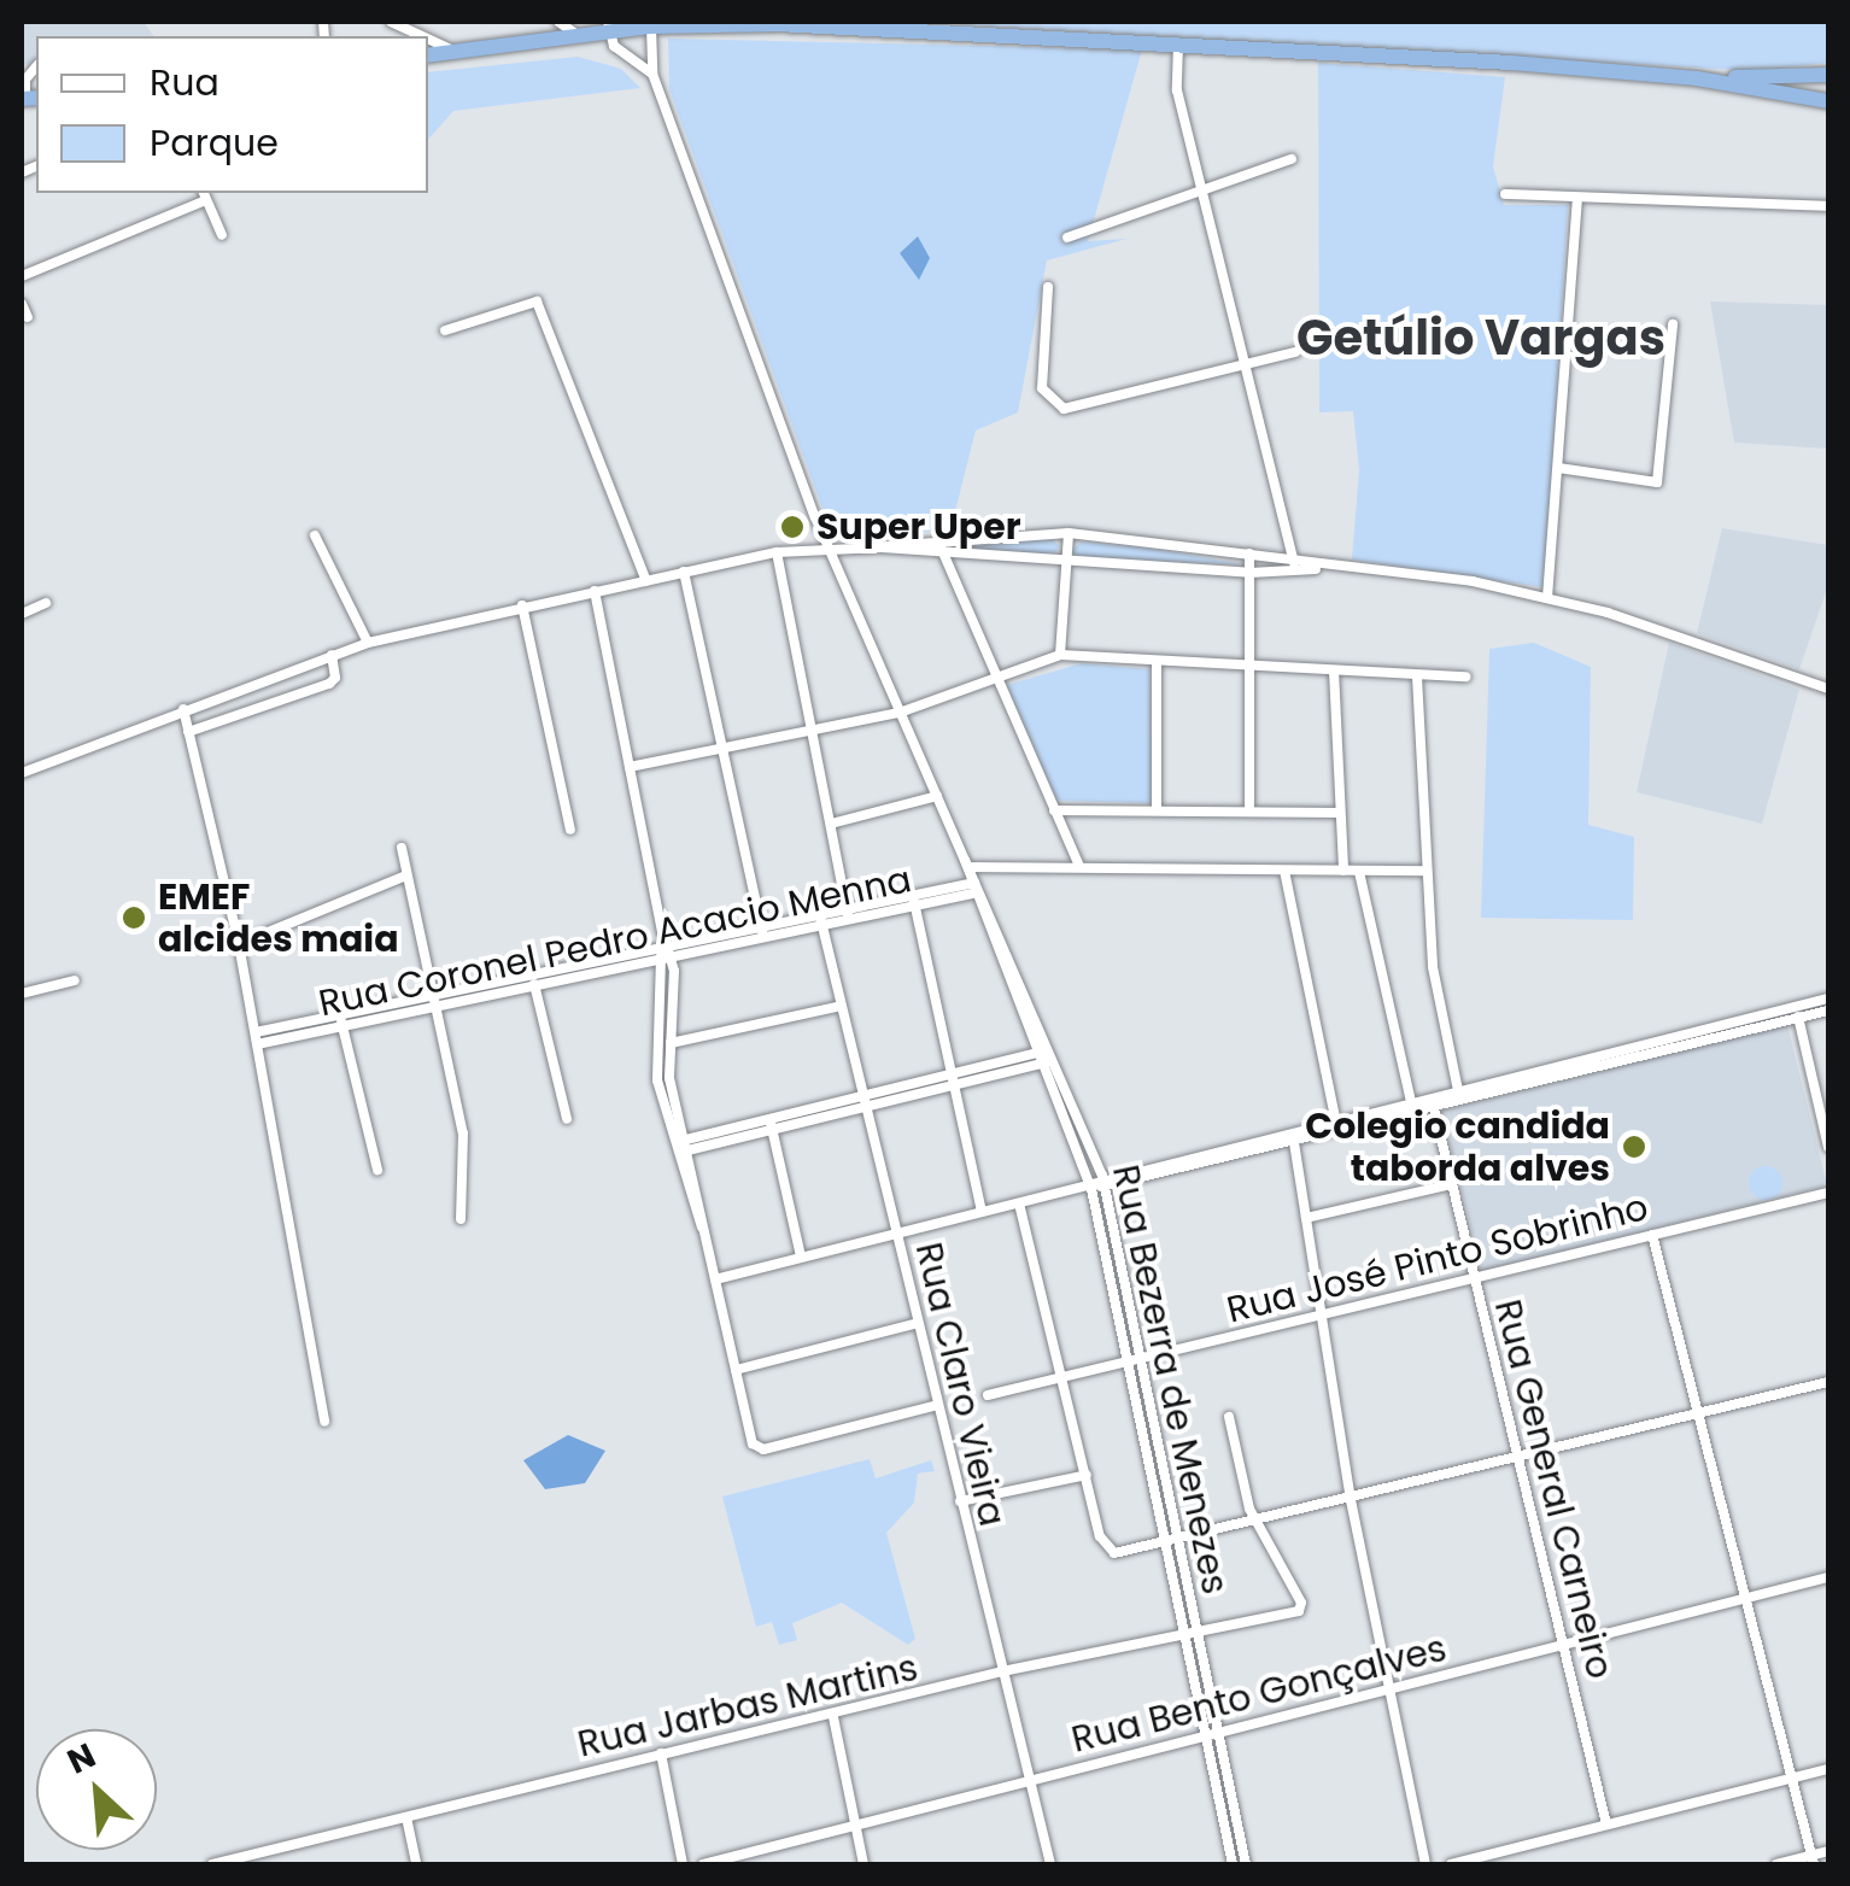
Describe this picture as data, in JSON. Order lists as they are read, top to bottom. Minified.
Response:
{"streets":{"street":["Rua Coronel Pedro Acacio Menna","Rua José Pinto Sobrinho","Rua Bezerra de Menezes","Rua Claro Vieira","Rua General Carneiro","Rua Bento Gonçalves","Rua Jarbas Martins"]},"crossings":[["Rua Coronel Pedro Acacio Menna","Rua Bezerra de Menezes"],["Rua Coronel Pedro Acacio Menna","Rua Claro Vieira"],["Rua José Pinto Sobrinho","Rua Bezerra de Menezes"],["Rua José Pinto Sobrinho","Rua General Carneiro"],["Rua Bezerra de Menezes","Rua Bento Gonçalves"],["Rua Bezerra de Menezes","Rua Jarbas Martins"],["Rua Claro Vieira","Rua Bento Gonçalves"],["Rua Claro Vieira","Rua Jarbas Martins"],["Rua General Carneiro","Rua Bento Gonçalves"]],"districts":["Getúlio Vargas"],"places":["Super Uper","EMEF alcides maia","Colegio candida taborda alves"],"legend":["Rua","Parque"],"north":"top left"}
